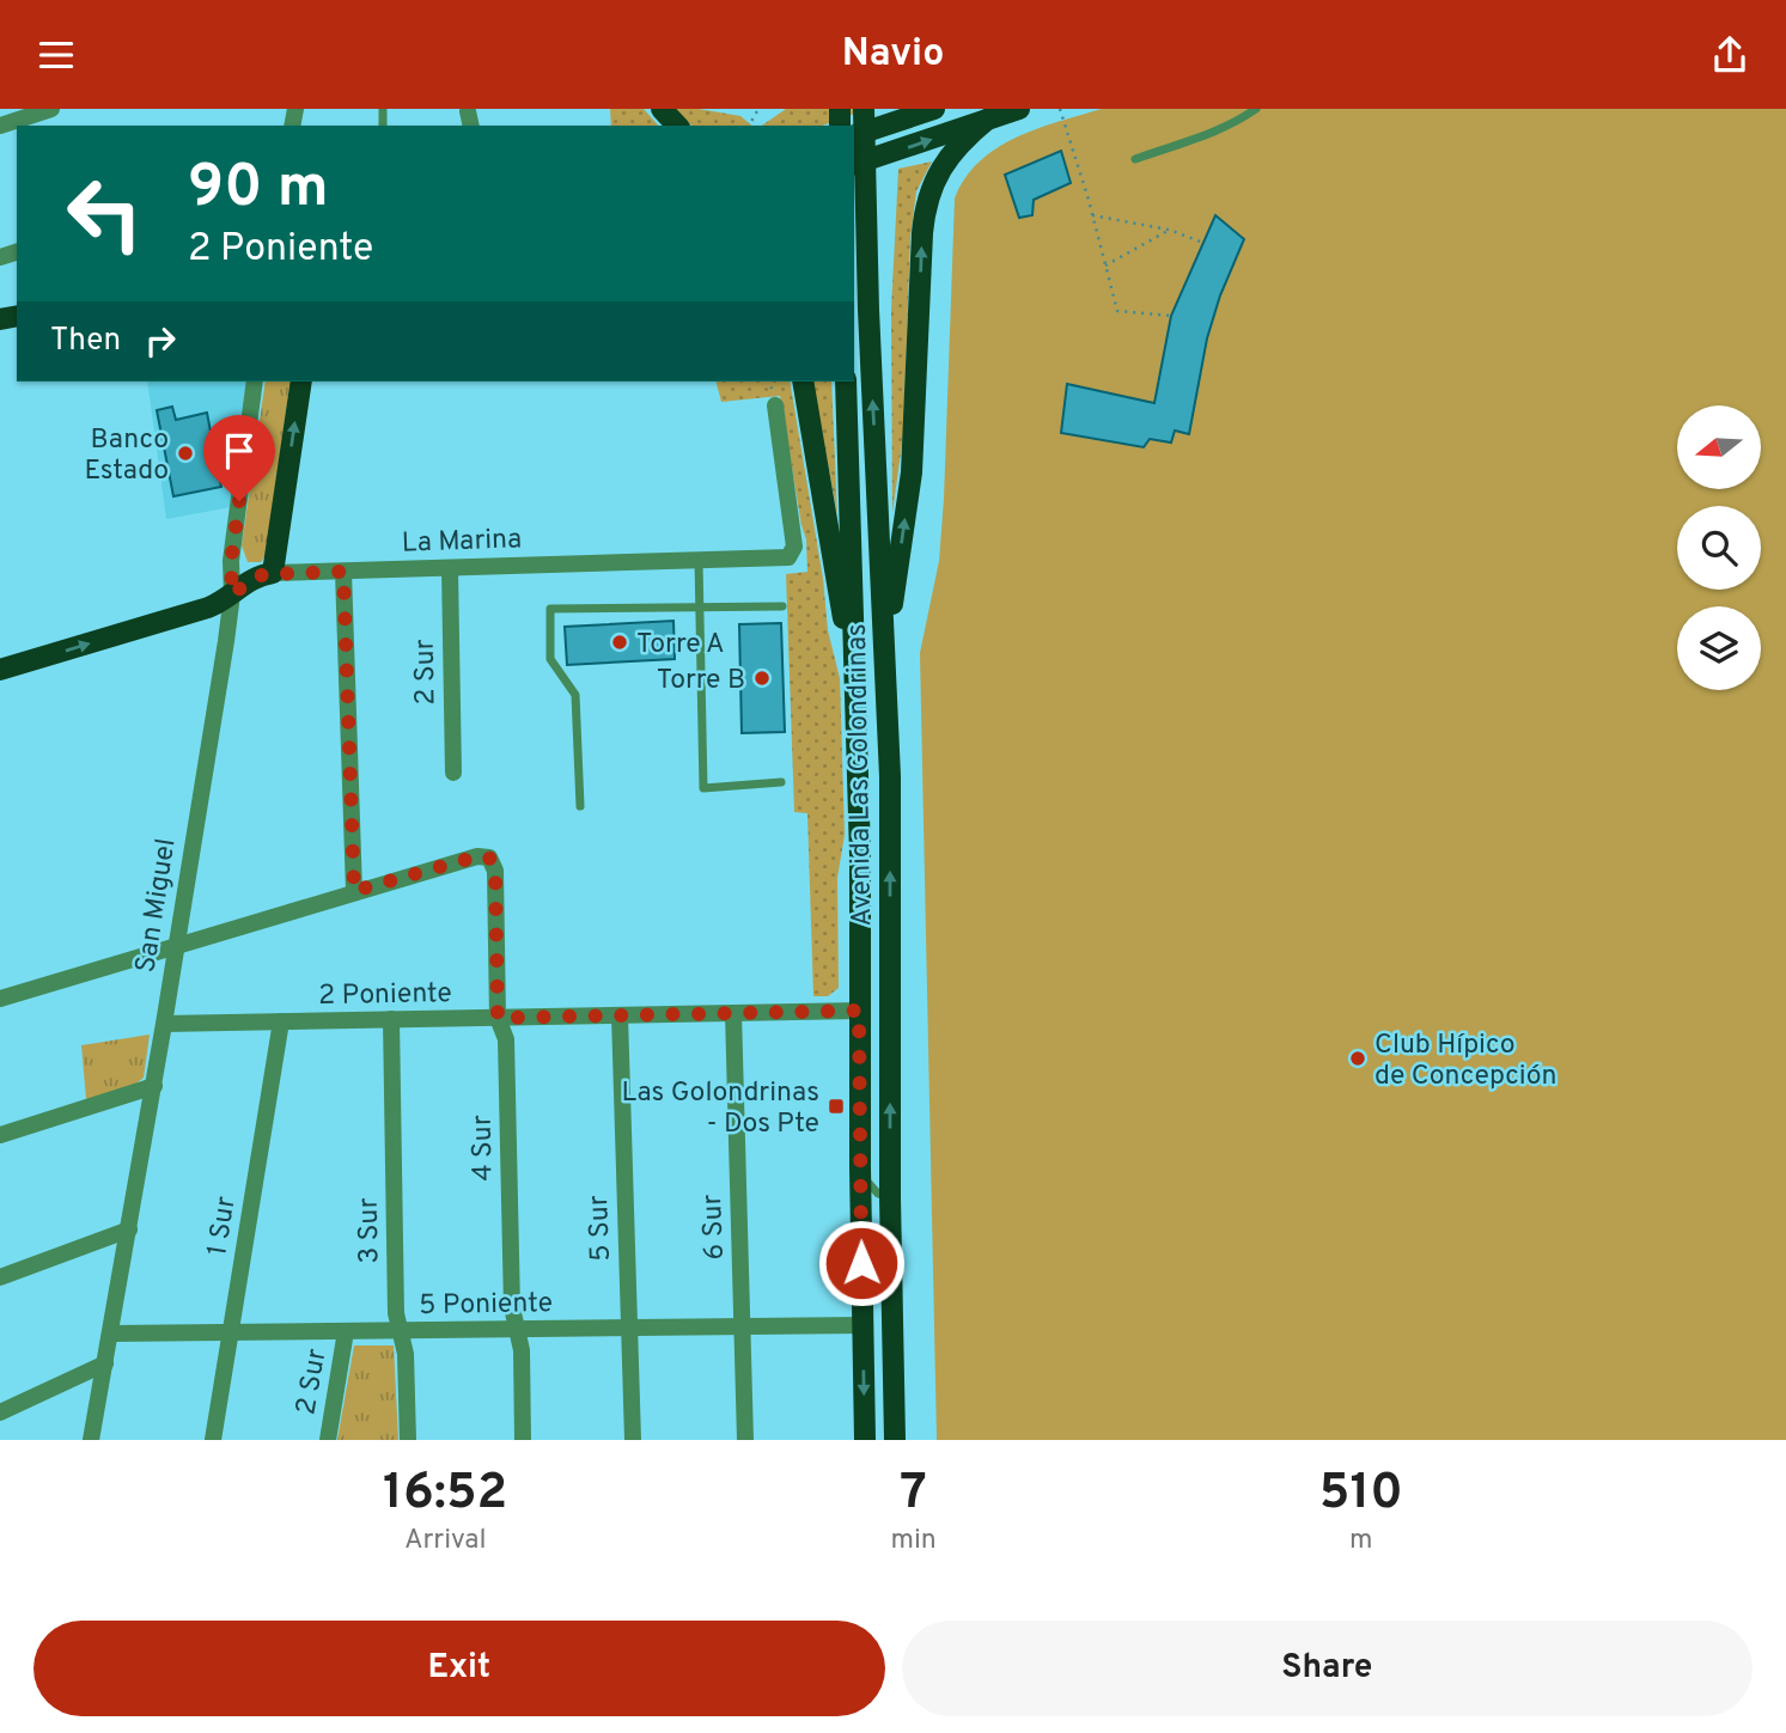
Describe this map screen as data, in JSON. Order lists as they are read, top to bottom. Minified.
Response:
{"streets":{"main road":["La Marina","Avenida Las Golondrinas"],"street":["2 Sur","San Miguel","2 Poniente","4 Sur","1 Sur","6 Sur","5 Sur","3 Sur","5 Poniente"]},"crossings":[["La Marina","2 Sur"],["La Marina","San Miguel"],["2 Sur","5 Poniente"],["Avenida Las Golondrinas","2 Poniente"],["Avenida Las Golondrinas","5 Poniente"],["San Miguel","2 Poniente"],["San Miguel","5 Poniente"],["2 Poniente","4 Sur"],["2 Poniente","1 Sur"],["2 Poniente","6 Sur"],["2 Poniente","5 Sur"],["2 Poniente","3 Sur"],["4 Sur","5 Poniente"],["1 Sur","5 Poniente"],["6 Sur","5 Poniente"],["5 Sur","5 Poniente"],["3 Sur","5 Poniente"]],"places":{"other":["Banco Estado","Torre A","Torre B","Club Hípico de Concepción"],"transit":["Las Golondrinas - Dos Pte"]},"north":"left","page":{"header":"Navio","turn":["90 m","2 Poniente"],"then":"Then","eta":["16:52","Arrival","7","min","510","m"],"buttons":["Exit","Share"]}}
